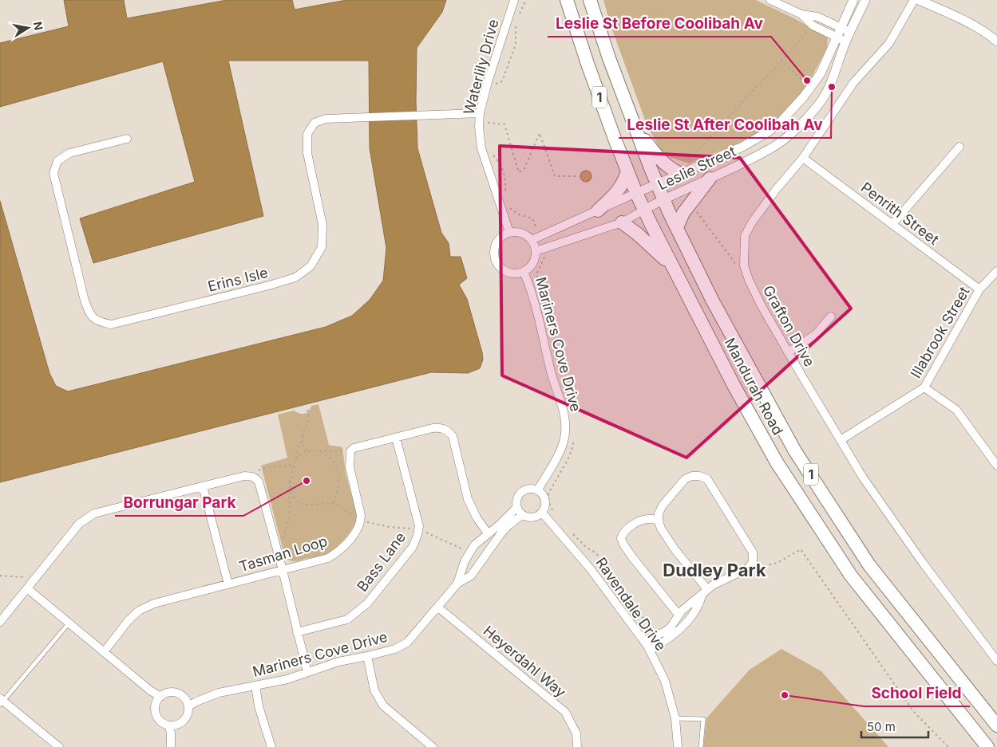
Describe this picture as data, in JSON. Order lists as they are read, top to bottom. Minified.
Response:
{"streets":{"highway":["1","Mandurah Road"],"street":["Waterlily Drive","Leslie Street","Penrith Street","Erins Isle","Grafton Drive","Illabrook Street","Mariners Cove Drive","Tasman Loop","Bass Lane","Ravendale Drive","Heyerdahl Way"]},"crossings":[["Waterlily Drive","Erins Isle"],["Waterlily Drive","Mariners Cove Drive"],["Leslie Street","Mandurah Road"],["Penrith Street","Grafton Drive"],["Penrith Street","Illabrook Street"],["Grafton Drive","Illabrook Street"],["Mariners Cove Drive","Ravendale Drive"],["Mariners Cove Drive","Heyerdahl Way"]],"districts":["Dudley Park"],"places":["Leslie St Before Coolibah Av","Leslie St After Coolibah Av","Borrungar Park","School Field"],"scale_bar":"50 m","north":"right"}
